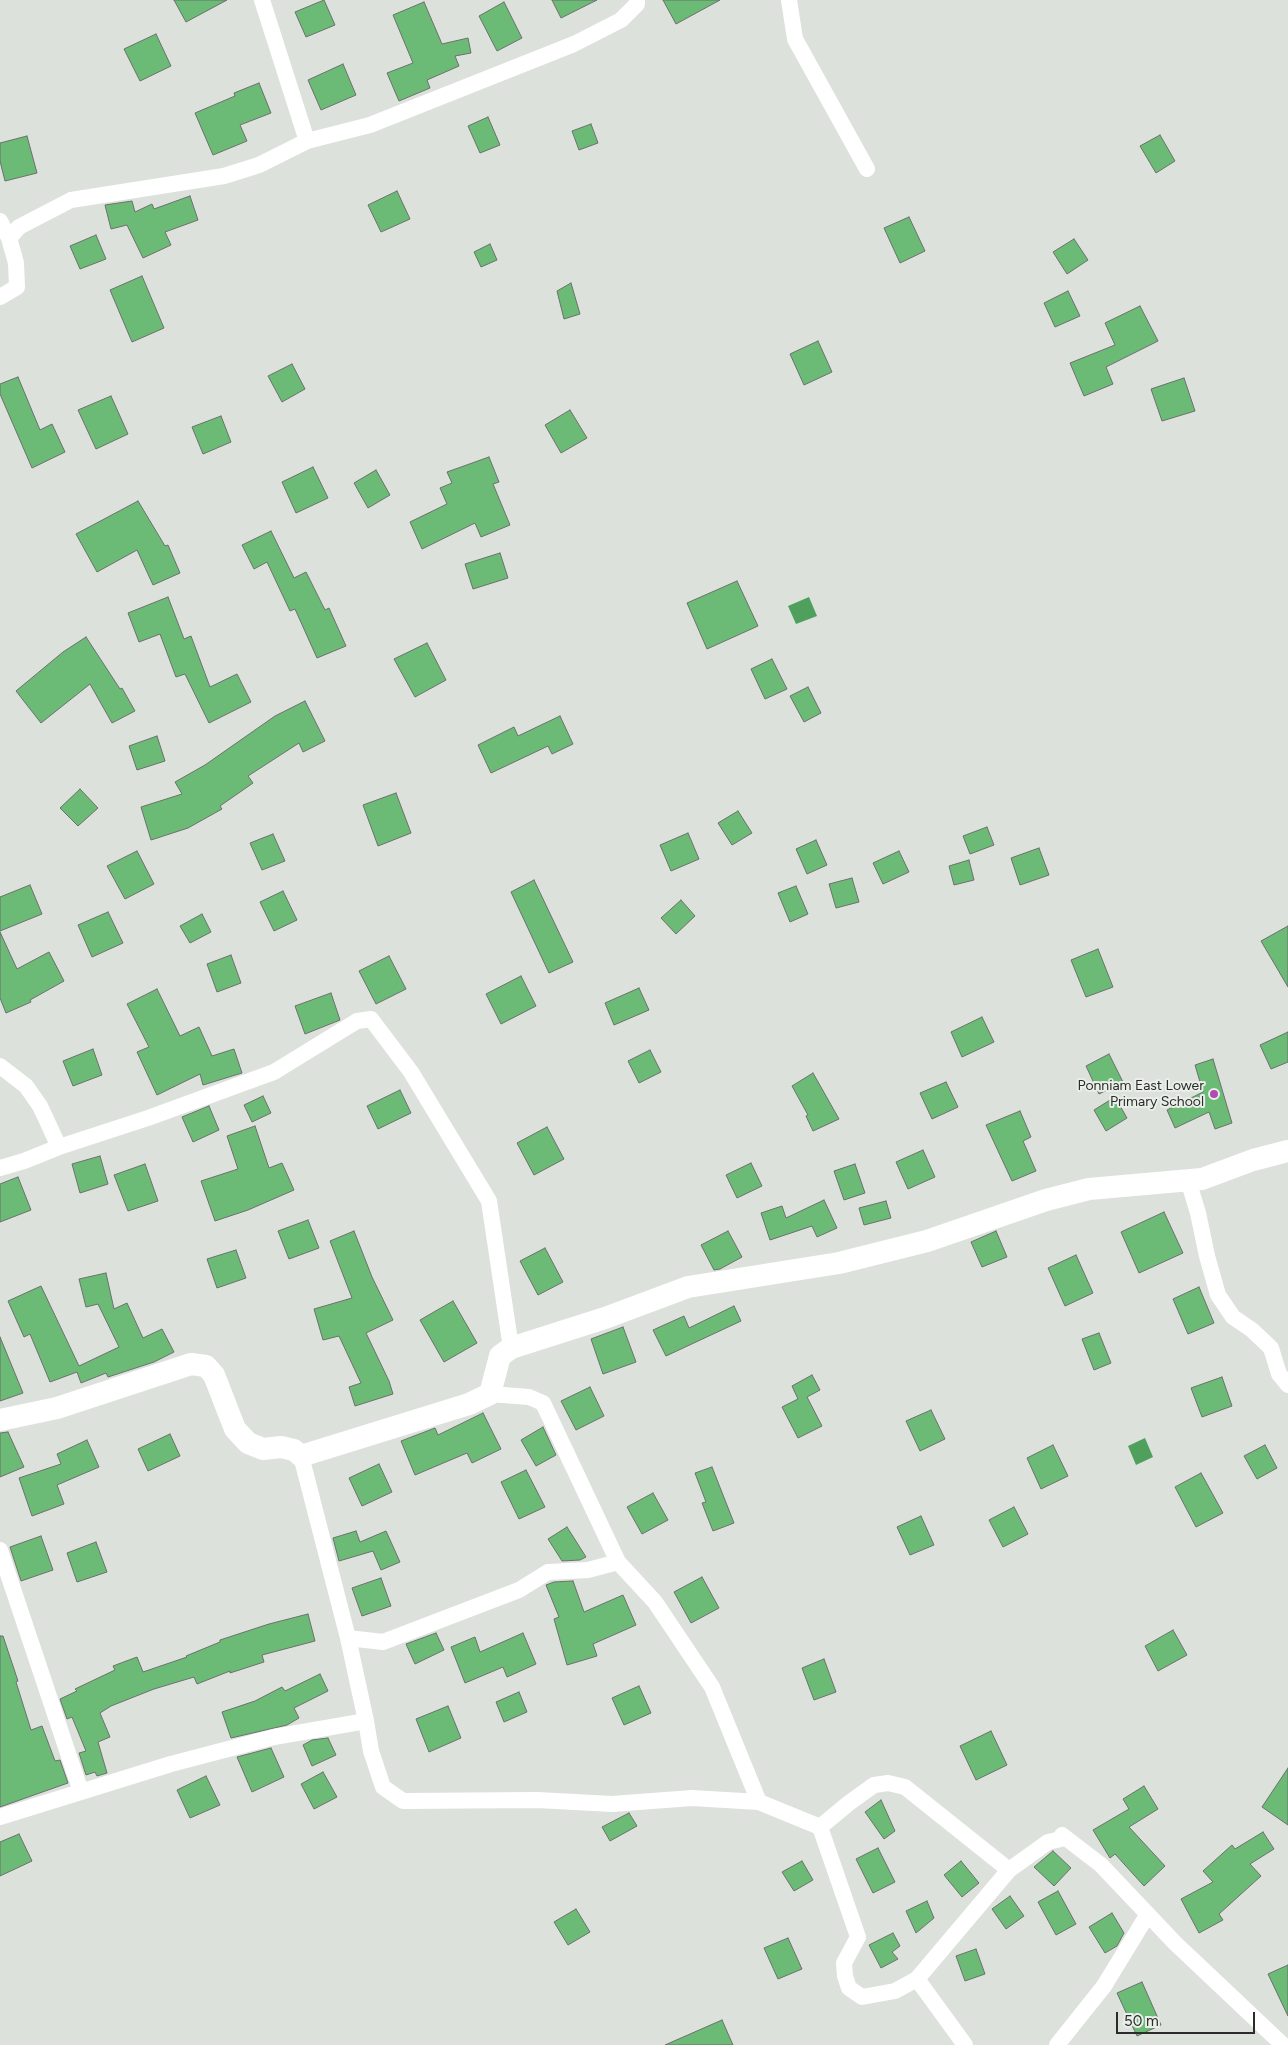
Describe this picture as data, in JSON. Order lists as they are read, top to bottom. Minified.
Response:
{"places":["Ponniam East Lower Primary School"],"scale_bar":"50 m"}
